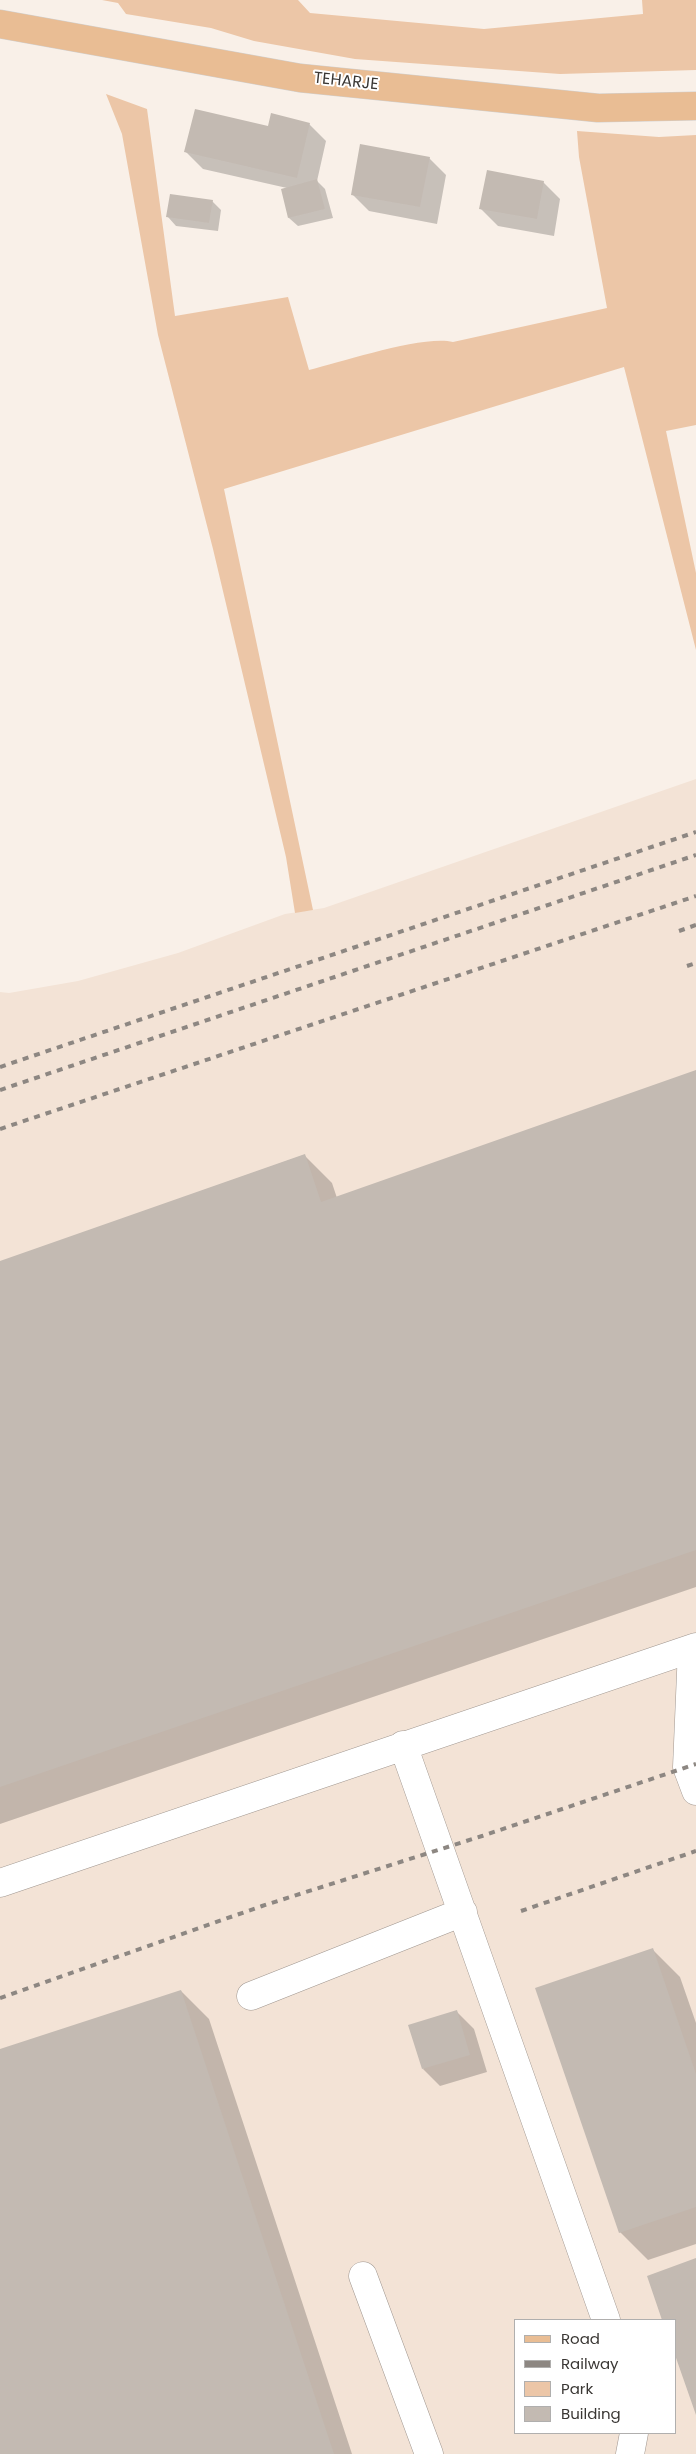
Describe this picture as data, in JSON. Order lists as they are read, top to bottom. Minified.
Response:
{"streets":{"main road":["TEHARJE"]},"legend":["Road","Railway","Park","Building"]}
